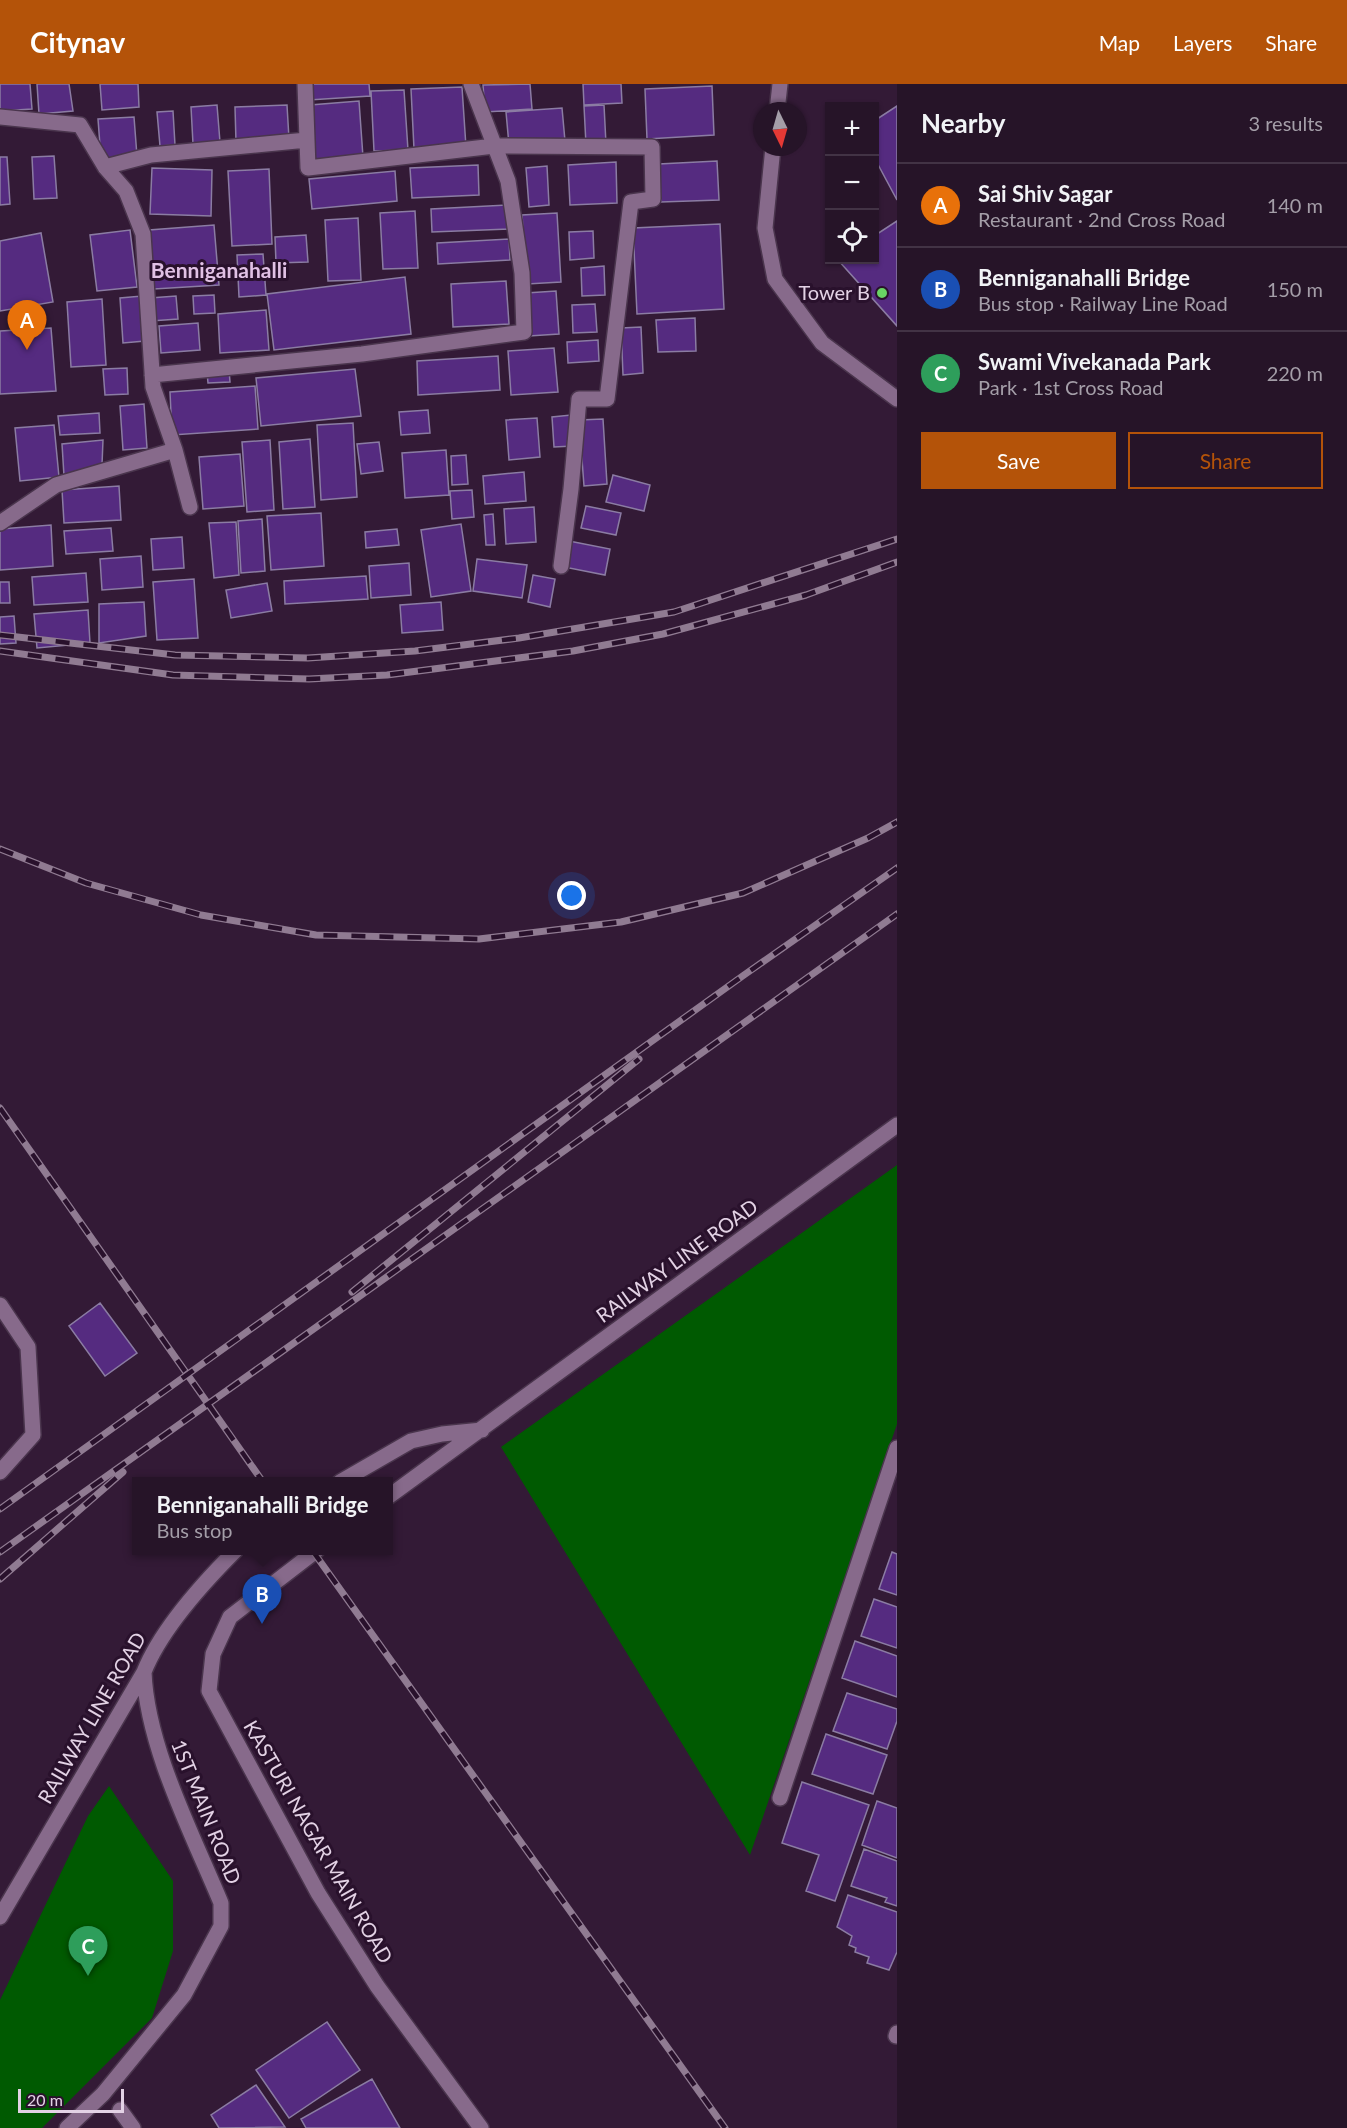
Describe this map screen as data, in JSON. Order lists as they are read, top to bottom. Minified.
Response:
{"streets":{"street":["RAILWAY LINE ROAD","1ST MAIN ROAD","KASTURI NAGAR MAIN ROAD"]},"crossings":[["RAILWAY LINE ROAD","1ST MAIN ROAD"]],"districts":["Benniganahalli"],"places":["Tower B"],"scale_bar":"20 m","north":"bottom","page":{"header":"Citynav","nav":["Map","Layers","Share"],"heading":["Nearby","3 results"],"map_buttons":["+","−"],"list":[{"mark":"A","name":"Sai Shiv Sagar","note":"Restaurant · 2nd Cross Road","value":"140 m"},{"mark":"B","name":"Benniganahalli Bridge","note":"Bus stop · Railway Line Road","value":"150 m"},{"mark":"C","name":"Swami Vivekanada Park","note":"Park · 1st Cross Road","value":"220 m"}],"pins":["A","B","C"],"buttons":["Save","Share"],"popup":["Benniganahalli Bridge","Bus stop"],"scale":"20 m"}}
